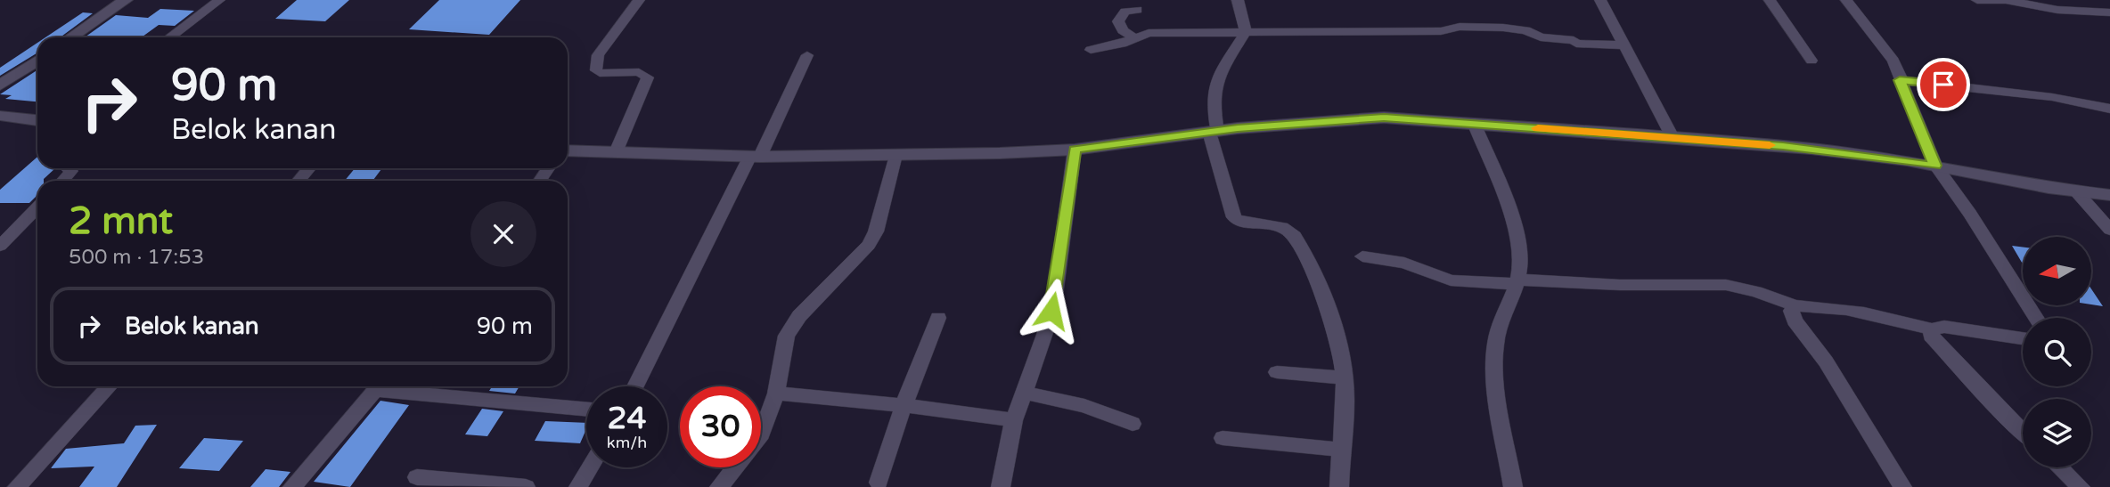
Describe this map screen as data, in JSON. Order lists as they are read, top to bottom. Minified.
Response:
{"north":"left","page":{"turn":["90 m","Belok kanan"],"heading":["2 mnt","500 m · 17:53"],"list":[{"name":"Belok kanan","value":"90 m"}],"speed":"24 km/h","limit":"30"}}
